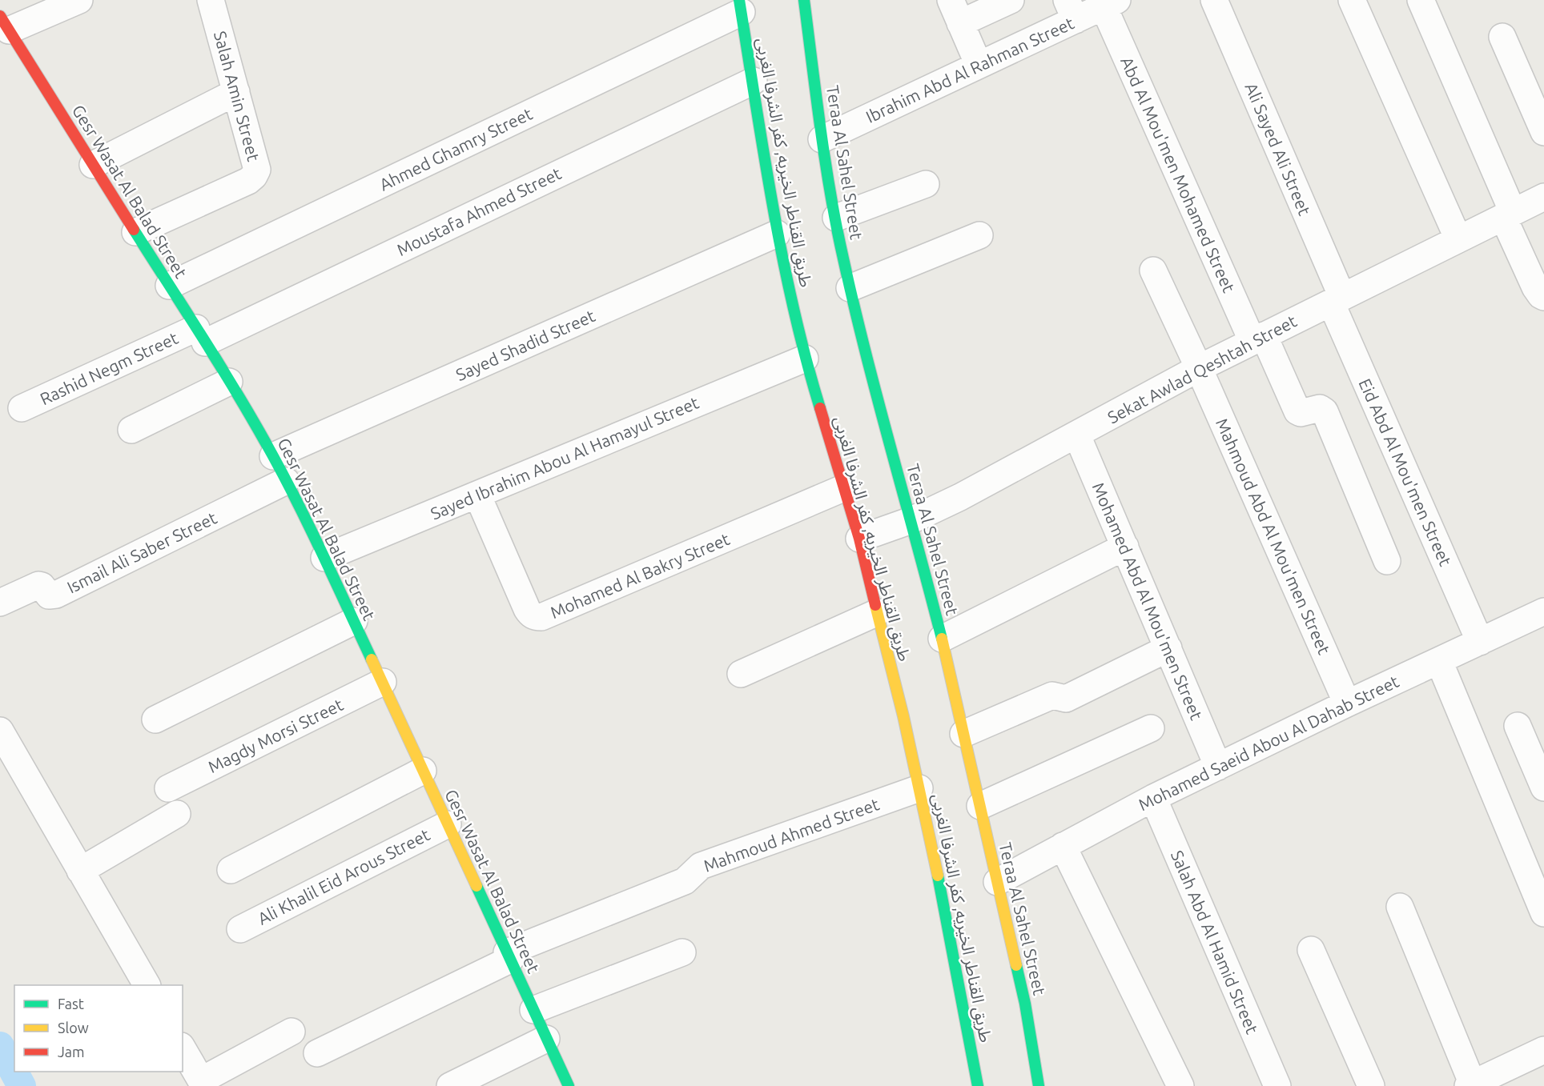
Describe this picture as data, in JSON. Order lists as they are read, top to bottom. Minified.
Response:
{"streets":{"street":["Ibrahim Abd Al Rahman Street","Salah Amin Street","Ahmed Ghamry Street","Ali Sayed Ali Street","طريق القناطر الخيريه, كفر الشرفا الغربى","Teraa Al Sahel Street","Abd Al Mou'men Mohamed Street","Gesr Wasat Al Balad Street","Moustafa Ahmed Street","Sayed Shadid Street","Rashid Negm Street","Sekat Awlad Qeshtah Street","Sayed Ibrahim Abou Al Hamayul Street","Eid Abd Al Mou'men Street","Mahmoud Abd Al Mou'men Street","Ismail Ali Saber Street","Mohamed Al Bakry Street","Mohamed Abd Al Mou'men Street","Magdy Morsi Street","Mohamed Saeid Abou Al Dahab Street","Mahmoud Ahmed Street","Ali Khalil Eid Arous Street","Salah Abd Al Hamid Street"]},"crossings":[["Ibrahim Abd Al Rahman Street","Teraa Al Sahel Street"],["Ibrahim Abd Al Rahman Street","Abd Al Mou'men Mohamed Street"],["Salah Amin Street","Gesr Wasat Al Balad Street"],["Ahmed Ghamry Street","طريق القناطر الخيريه, كفر الشرفا الغربى"],["Ahmed Ghamry Street","Gesr Wasat Al Balad Street"],["Ali Sayed Ali Street","Sekat Awlad Qeshtah Street"],["Ali Sayed Ali Street","Eid Abd Al Mou'men Street"],["طريق القناطر الخيريه, كفر الشرفا الغربى","Moustafa Ahmed Street"],["طريق القناطر الخيريه, كفر الشرفا الغربى","Sayed Shadid Street"],["طريق القناطر الخيريه, كفر الشرفا الغربى","Sekat Awlad Qeshtah Street"],["طريق القناطر الخيريه, كفر الشرفا الغربى","Sayed Ibrahim Abou Al Hamayul Street"],["طريق القناطر الخيريه, كفر الشرفا الغربى","Mohamed Al Bakry Street"],["طريق القناطر الخيريه, كفر الشرفا الغربى","Mahmoud Ahmed Street"],["Teraa Al Sahel Street","Sekat Awlad Qeshtah Street"],["Teraa Al Sahel Street","Mohamed Saeid Abou Al Dahab Street"],["Abd Al Mou'men Mohamed Street","Sekat Awlad Qeshtah Street"],["Gesr Wasat Al Balad Street","Moustafa Ahmed Street"],["Gesr Wasat Al Balad Street","Sayed Shadid Street"],["Gesr Wasat Al Balad Street","Rashid Negm Street"],["Gesr Wasat Al Balad Street","Sayed Ibrahim Abou Al Hamayul Street"],["Gesr Wasat Al Balad Street","Ismail Ali Saber Street"],["Gesr Wasat Al Balad Street","Magdy Morsi Street"],["Gesr Wasat Al Balad Street","Mahmoud Ahmed Street"],["Gesr Wasat Al Balad Street","Ali Khalil Eid Arous Street"],["Moustafa Ahmed Street","Rashid Negm Street"],["Sekat Awlad Qeshtah Street","Eid Abd Al Mou'men Street"],["Sekat Awlad Qeshtah Street","Mahmoud Abd Al Mou'men Street"],["Sekat Awlad Qeshtah Street","Mohamed Abd Al Mou'men Street"],["Sayed Ibrahim Abou Al Hamayul Street","Mohamed Al Bakry Street"],["Eid Abd Al Mou'men Street","Mohamed Saeid Abou Al Dahab Street"],["Mahmoud Abd Al Mou'men Street","Mohamed Saeid Abou Al Dahab Street"],["Mohamed Abd Al Mou'men Street","Mohamed Saeid Abou Al Dahab Street"],["Mohamed Saeid Abou Al Dahab Street","Salah Abd Al Hamid Street"]],"legend":["Fast","Slow","Jam"]}
